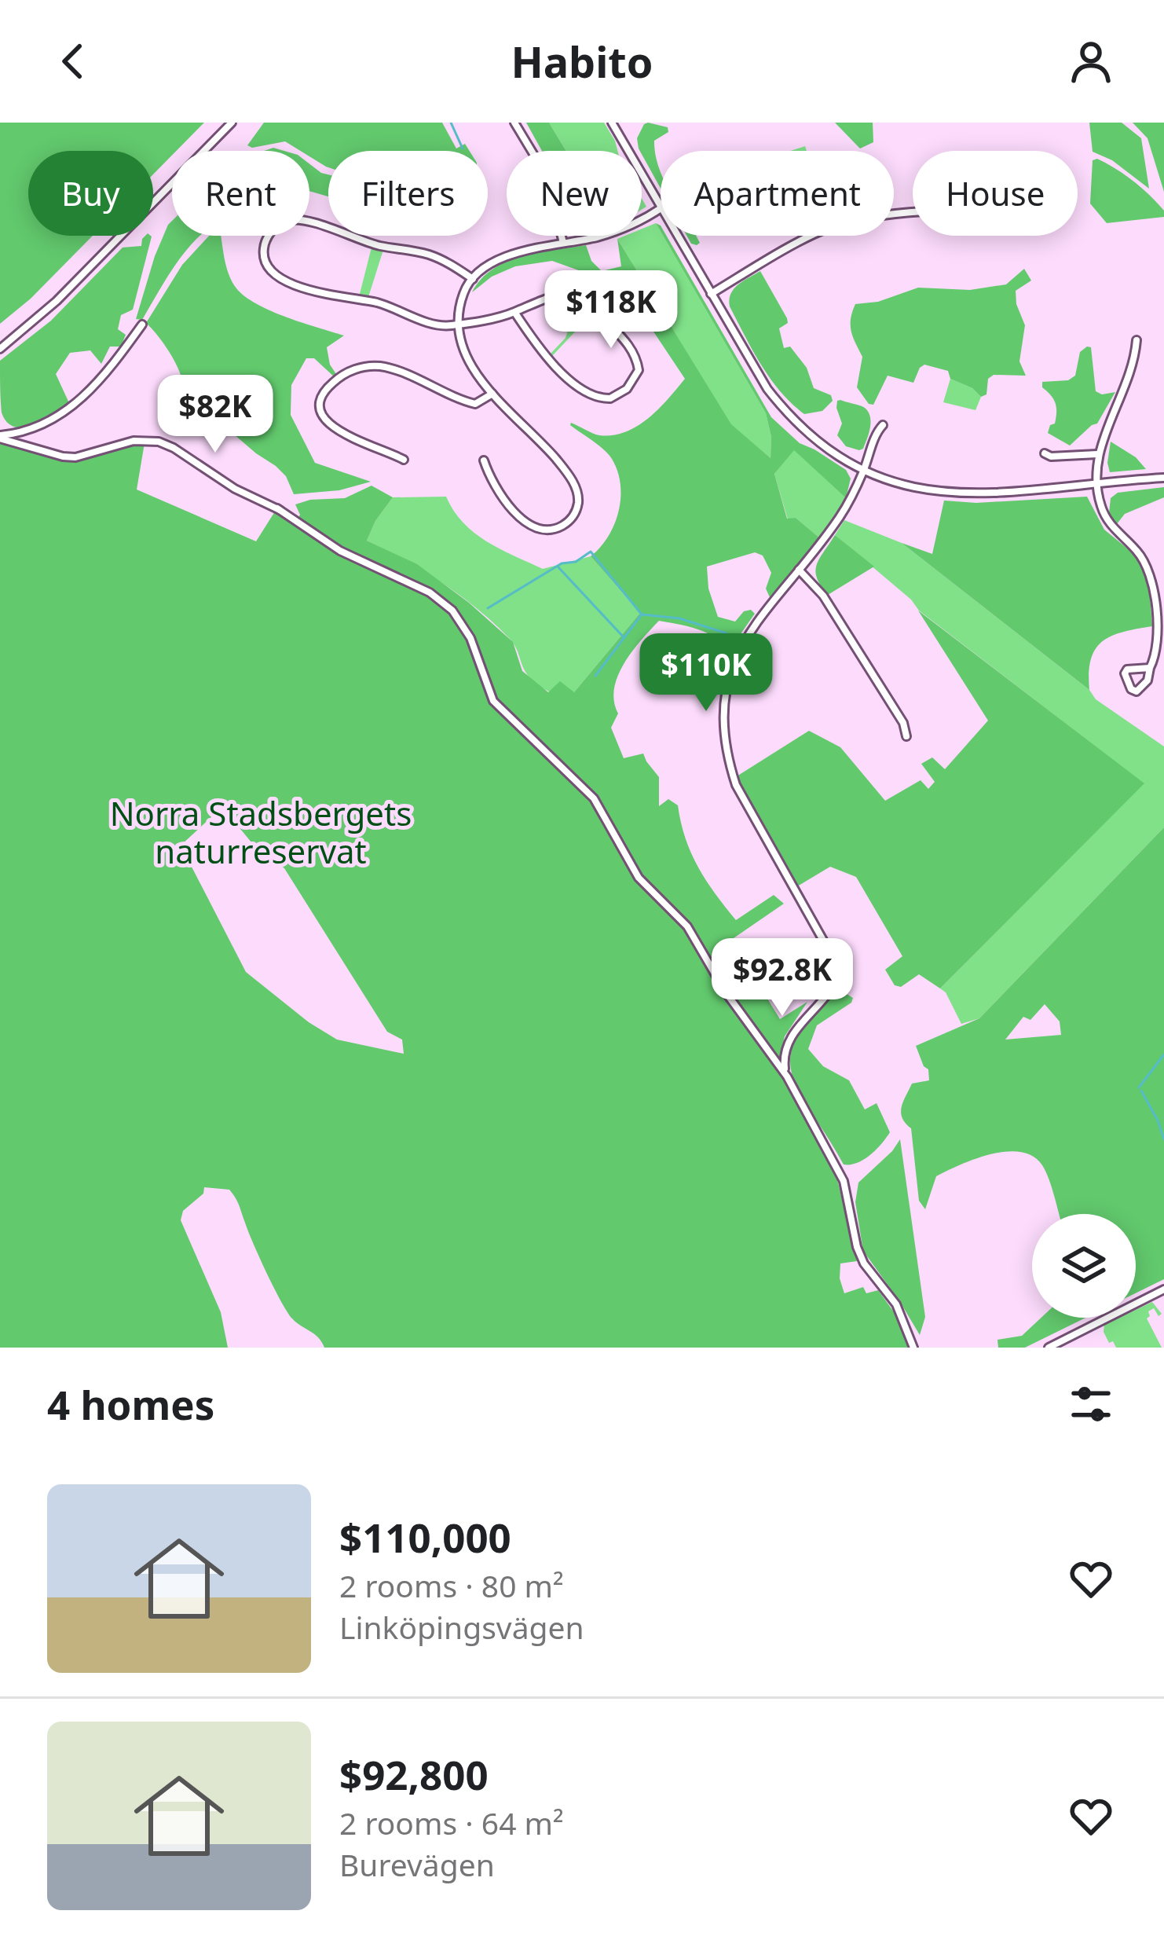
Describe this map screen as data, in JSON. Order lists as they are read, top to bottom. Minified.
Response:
{"parks":["Norra Stadsbergets naturreservat"],"page":{"header":"Habito","chip":["Buy","Rent","Filters","New","Apartment","House"],"price":["$118K","$82K","$110K","$92.8K"],"heading":"4 homes","list":[{"name":"$110,000","note":"2 rooms · 80 m² · Linköpingsvägen"},{"name":"$92,800","note":"2 rooms · 64 m² · Burevägen"}]}}
